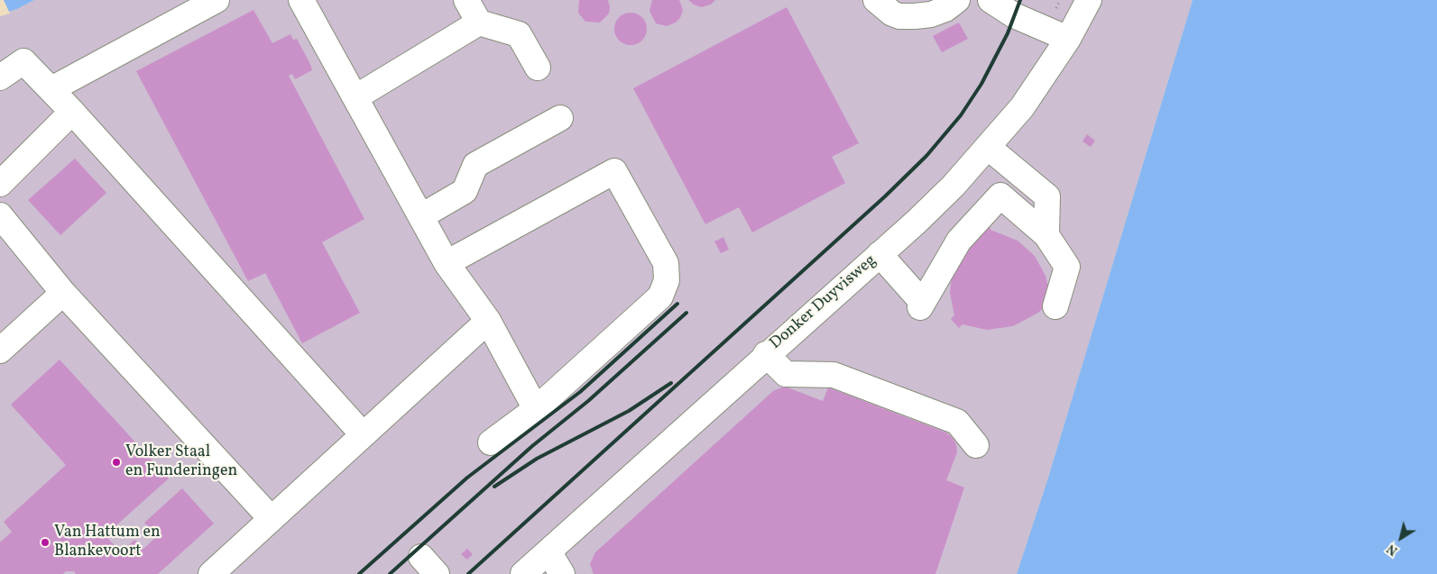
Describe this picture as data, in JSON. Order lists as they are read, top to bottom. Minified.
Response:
{"streets":{"street":["Donker Duyvisweg"]},"places":["Volker Staal en Funderingen","Van Hattum en Blankevoort"],"north":"bottom left"}
